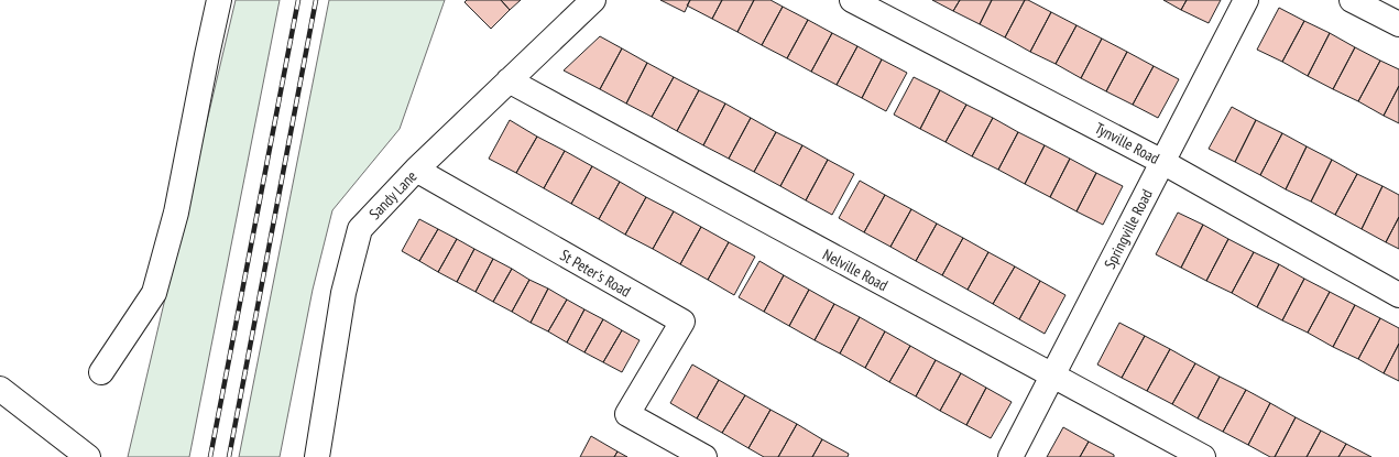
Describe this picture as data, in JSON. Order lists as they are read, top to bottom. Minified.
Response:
{"streets":{"street":["Tynville Road","Sandy Lane","Springville Road","Nelville Road","St Peter's Road"]},"crossings":[["Tynville Road","Springville Road"],["Sandy Lane","Nelville Road"],["Sandy Lane","St Peter's Road"],["Springville Road","Nelville Road"]]}
